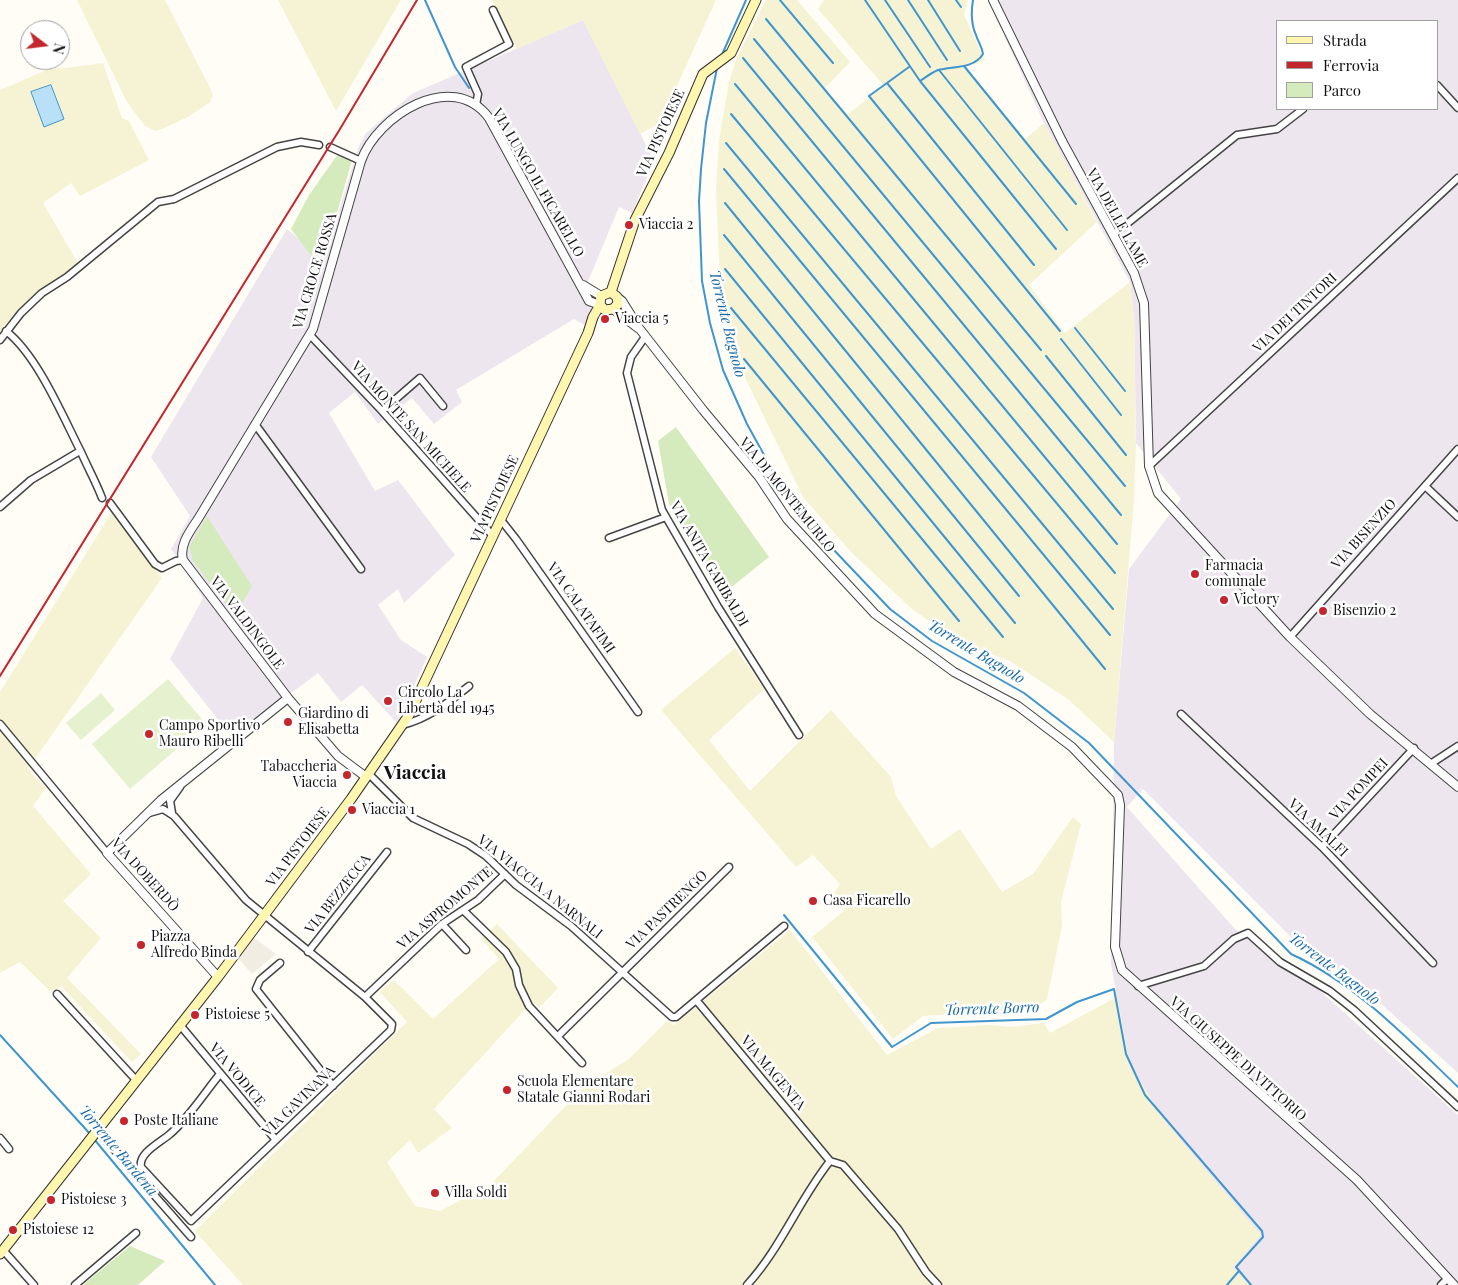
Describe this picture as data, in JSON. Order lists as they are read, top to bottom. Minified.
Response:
{"streets":{"main road":["VIA PISTOIESE"],"street":["VIA LUNGO IL FICARELLO","VIA DELLE LAME","VIA CROCE ROSSA","VIA DEI TINTORI","VIA MONTE SAN MICHELE","VIA DI MONTEMURLO","VIA BISENZIO","VIA ANITA GARIBALDI","VIA CALATAFIMI","VIA VALDINGOLE","VIA POMPEI","VIA AMALFI","VIA DOBERDÒ","VIA VIACCIA A NARNALI","VIA BEZZECCA","VIA ASPROMONTE","VIA PASTRENGO","VIA GIUSEPPE DI VITTORIO","VIA MAGENTA","VIA VODICE","VIA GAVINANA"]},"crossings":[["VIA PISTOIESE","VIA LUNGO IL FICARELLO"],["VIA PISTOIESE","VIA MONTE SAN MICHELE"],["VIA PISTOIESE","VIA DI MONTEMURLO"],["VIA PISTOIESE","VIA CALATAFIMI"],["VIA PISTOIESE","VIA VALDINGOLE"],["VIA PISTOIESE","VIA DOBERDÒ"],["VIA PISTOIESE","VIA VIACCIA A NARNALI"],["VIA PISTOIESE","VIA VODICE"],["VIA LUNGO IL FICARELLO","VIA CROCE ROSSA"],["VIA LUNGO IL FICARELLO","VIA DI MONTEMURLO"],["VIA DELLE LAME","VIA DEI TINTORI"],["VIA DELLE LAME","VIA BISENZIO"],["VIA DELLE LAME","VIA POMPEI"],["VIA CROCE ROSSA","VIA MONTE SAN MICHELE"],["VIA CROCE ROSSA","VIA VALDINGOLE"],["VIA DI MONTEMURLO","VIA ANITA GARIBALDI"],["VIA DI MONTEMURLO","VIA GIUSEPPE DI VITTORIO"],["VIA VALDINGOLE","VIA VIACCIA A NARNALI"],["VIA POMPEI","VIA AMALFI"],["VIA VIACCIA A NARNALI","VIA ASPROMONTE"],["VIA VIACCIA A NARNALI","VIA PASTRENGO"],["VIA VIACCIA A NARNALI","VIA MAGENTA"],["VIA ASPROMONTE","VIA GAVINANA"],["VIA VODICE","VIA GAVINANA"]],"districts":["Viaccia"],"water":["Torrente Bagnolo","Torrente Borro","Torrente Bardena"],"places":["Viaccia 2","Viaccia 5","Farmacia comunale","Victory","Bisenzio 2","Circolo La Libertà del 1945","Giardino di Elisabetta","Campo Sportivo Mauro Ribelli","Tabaccheria Viaccia","Viaccia 1","Casa Ficarello","Piazza Alfredo Binda","Pistoiese 5","Scuola Elementare Statale Gianni Rodari","Poste Italiane","Villa Soldi","Pistoiese 3","Pistoiese 12"],"legend":["Strada","Ferrovia","Parco"],"north":"right"}
